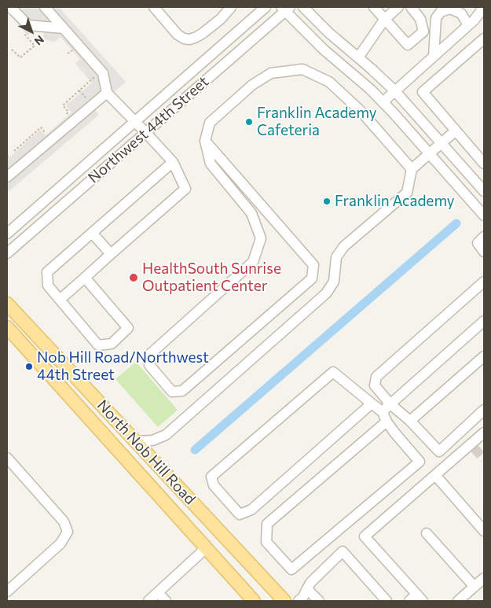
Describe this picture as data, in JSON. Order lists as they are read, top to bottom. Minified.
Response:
{"streets":{"main road":["North Nob Hill Road"],"street":["Northwest 44th Street"]},"places":["Franklin Academy Cafeteria","Franklin Academy","HealthSouth Sunrise Outpatient Center","Nob Hill Road/Northwest 44th Street"],"north":"bottom right"}
